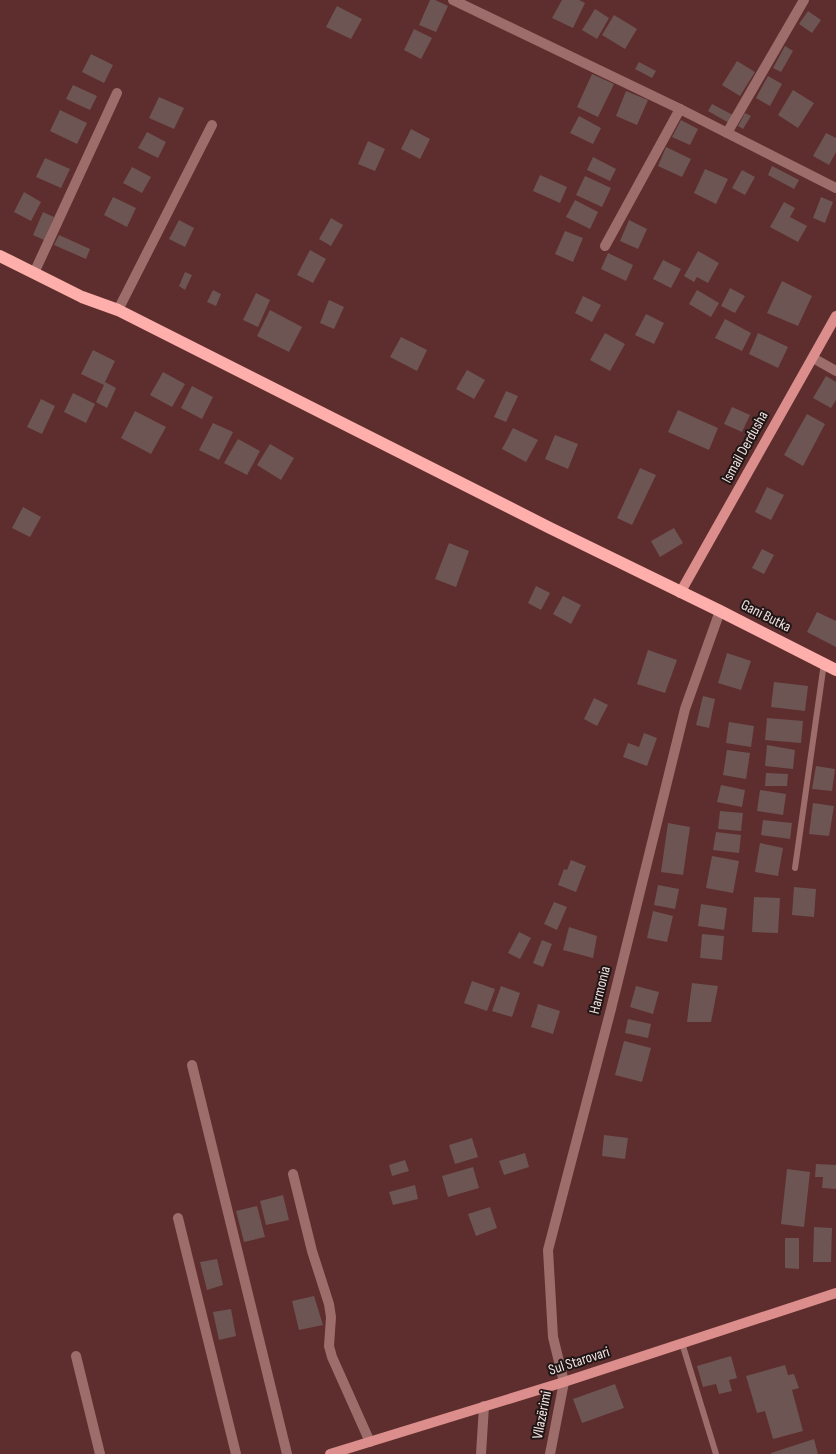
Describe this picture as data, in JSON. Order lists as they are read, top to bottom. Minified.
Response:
{"streets":{"main road":["Ismail Derdusha","Gani Butka","Sul Starovari"],"street":["Harmonia","Vllazërimi"]},"crossings":[["Ismail Derdusha","Gani Butka"],["Gani Butka","Harmonia"],["Harmonia","Sul Starovari"],["Harmonia","Vllazërimi"],["Sul Starovari","Vllazërimi"]]}
